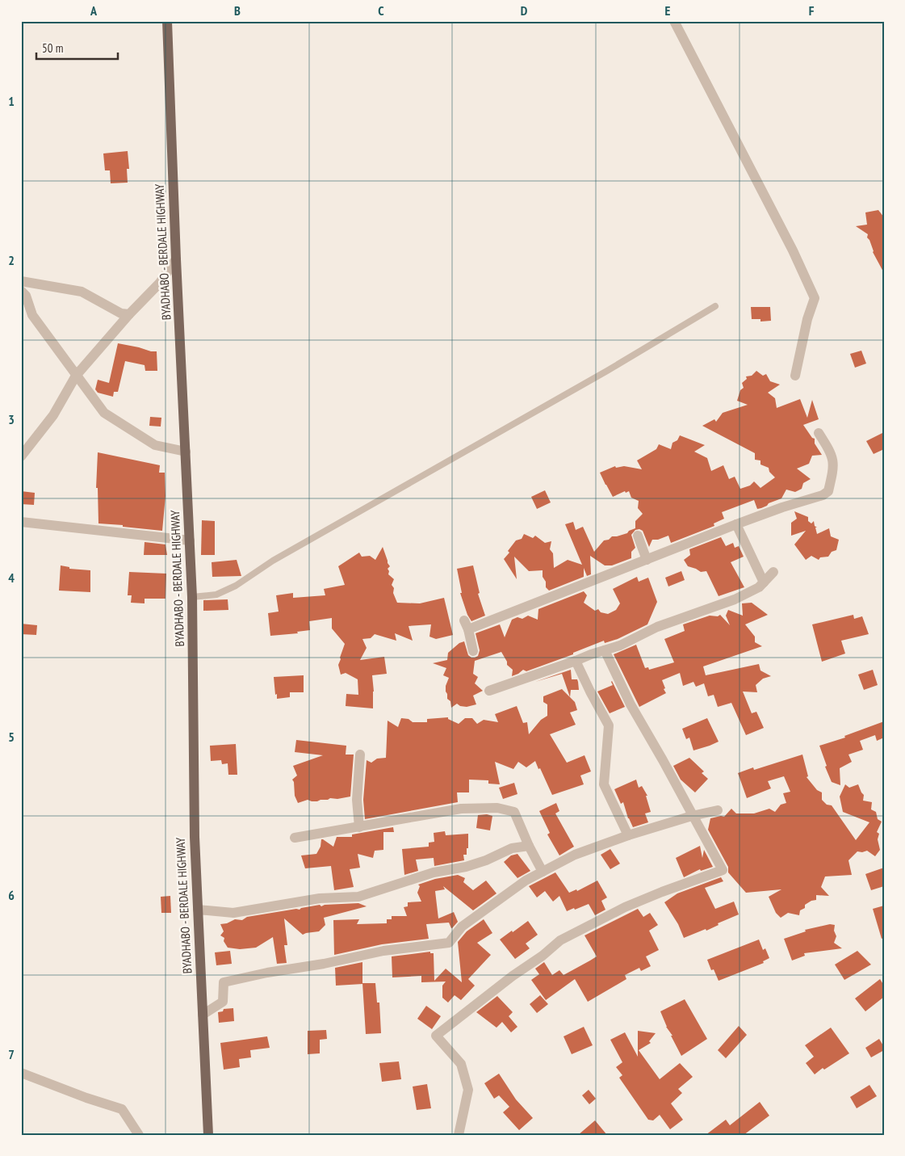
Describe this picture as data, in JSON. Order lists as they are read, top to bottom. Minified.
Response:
{"streets":{"main road":["BYADHABO - BERDALE HIGHWAY"]},"scale_bar":"50 m","grid":{"columns":["A","B","C","D","E","F"],"rows":["1","2","3","4","5","6","7"]}}
